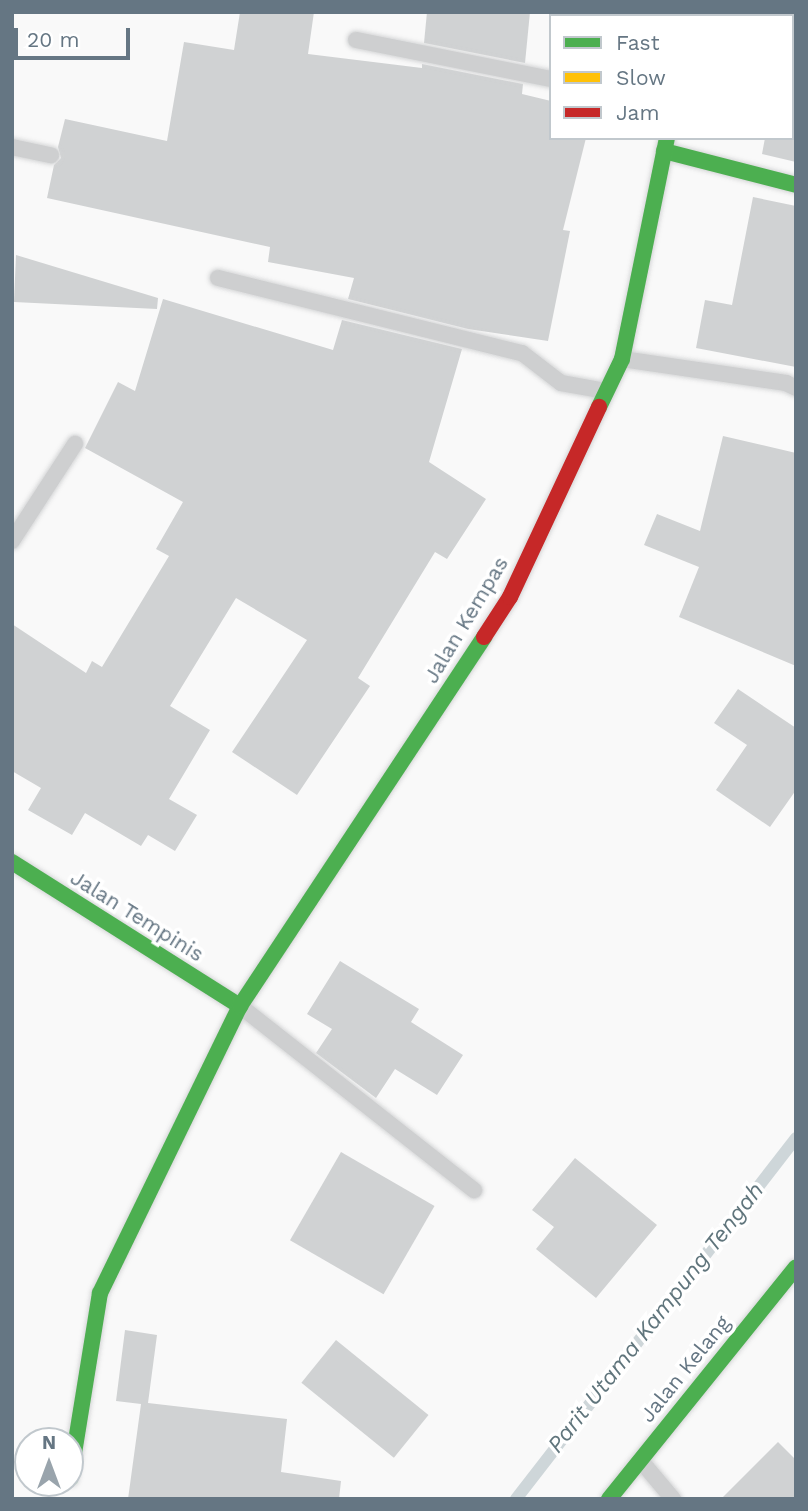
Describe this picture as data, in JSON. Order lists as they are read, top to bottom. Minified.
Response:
{"streets":{"street":["Jalan Kempas","Jalan Tempinis","Jalan Kelang"]},"crossings":[["Jalan Kempas","Jalan Tempinis"]],"water":["Parit Utama Kampung Tengah"],"legend":["Fast","Slow","Jam"],"scale_bar":"20 m","north":"top"}
